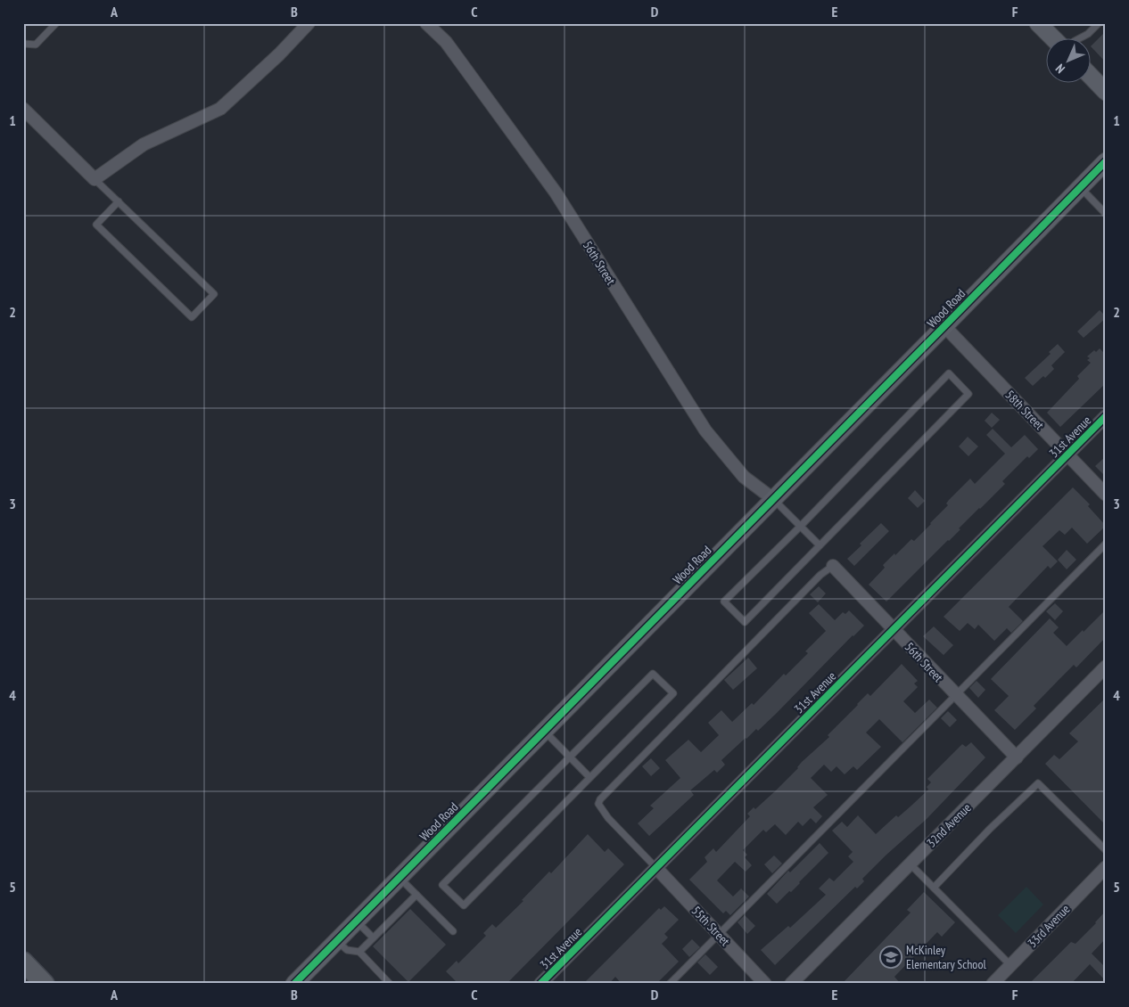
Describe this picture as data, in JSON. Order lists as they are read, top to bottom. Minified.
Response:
{"streets":{"street":["56th Street","Wood Road","58th Street","31st Avenue","32nd Avenue","55th Street","33rd Avenue"]},"crossings":[["56th Street","Wood Road"],["56th Street","31st Avenue"],["56th Street","32nd Avenue"],["Wood Road","58th Street"],["58th Street","31st Avenue"],["31st Avenue","55th Street"]],"places":{"school or university":["McKinley Elementary School"]},"north":"bottom left","grid":{"columns":["A","B","C","D","E","F"],"rows":["1","2","3","4","5"]}}
